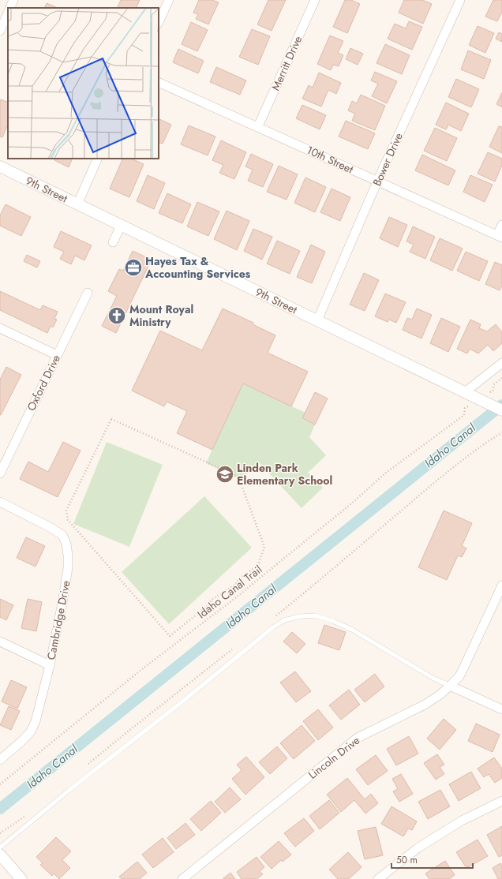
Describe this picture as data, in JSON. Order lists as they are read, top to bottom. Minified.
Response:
{"streets":{"street":["Merritt Drive","10th Street","Bower Drive","9th Street","Oxford Drive","Cambridge Drive","Lincoln Drive"],"path":["Idaho Canal Trail"]},"crossings":[["Merritt Drive","10th Street"],["10th Street","Bower Drive"],["Bower Drive","9th Street"]],"water":["Idaho Canal"],"places":{"office":["Hayes Tax & Accounting Services"],"church":["Mount Royal Ministry"],"school or university":["Linden Park Elementary School"]},"scale_bar":"50 m"}
